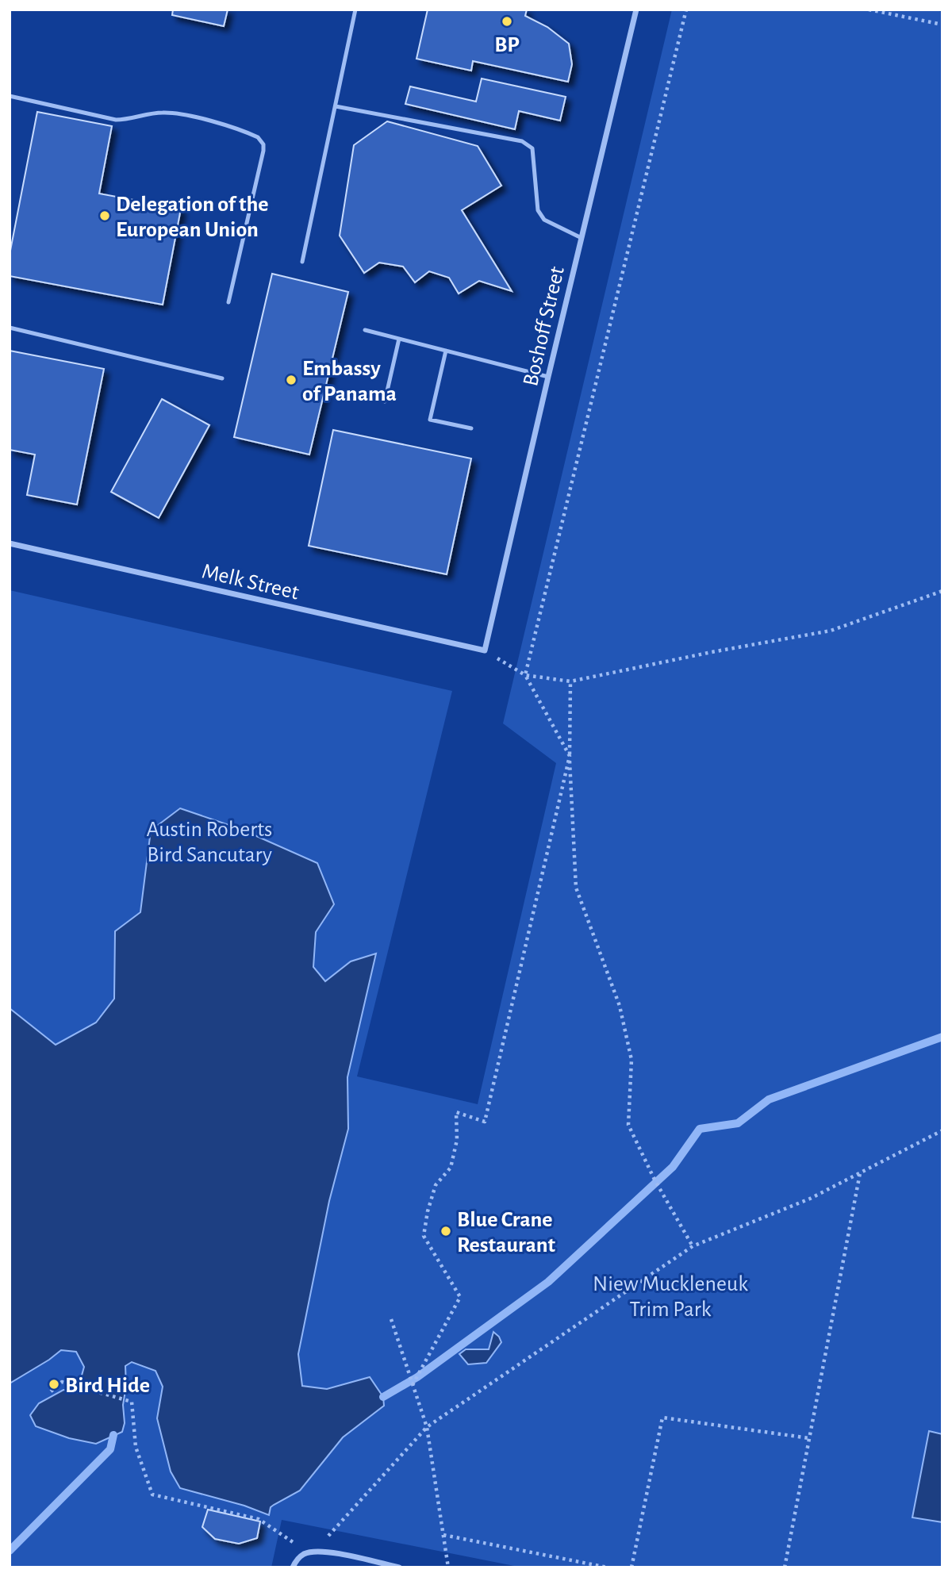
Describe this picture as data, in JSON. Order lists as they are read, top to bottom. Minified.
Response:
{"streets":{"street":["Boshoff Street","Melk Street"]},"crossings":[["Boshoff Street","Melk Street"]],"parks":["Austin Roberts Bird Sancutary","Niew Muckleneuk Trim Park"],"places":["BP","Delegation of the European Union","Embassy of Panama","Blue Crane Restaurant","Bird Hide"]}
